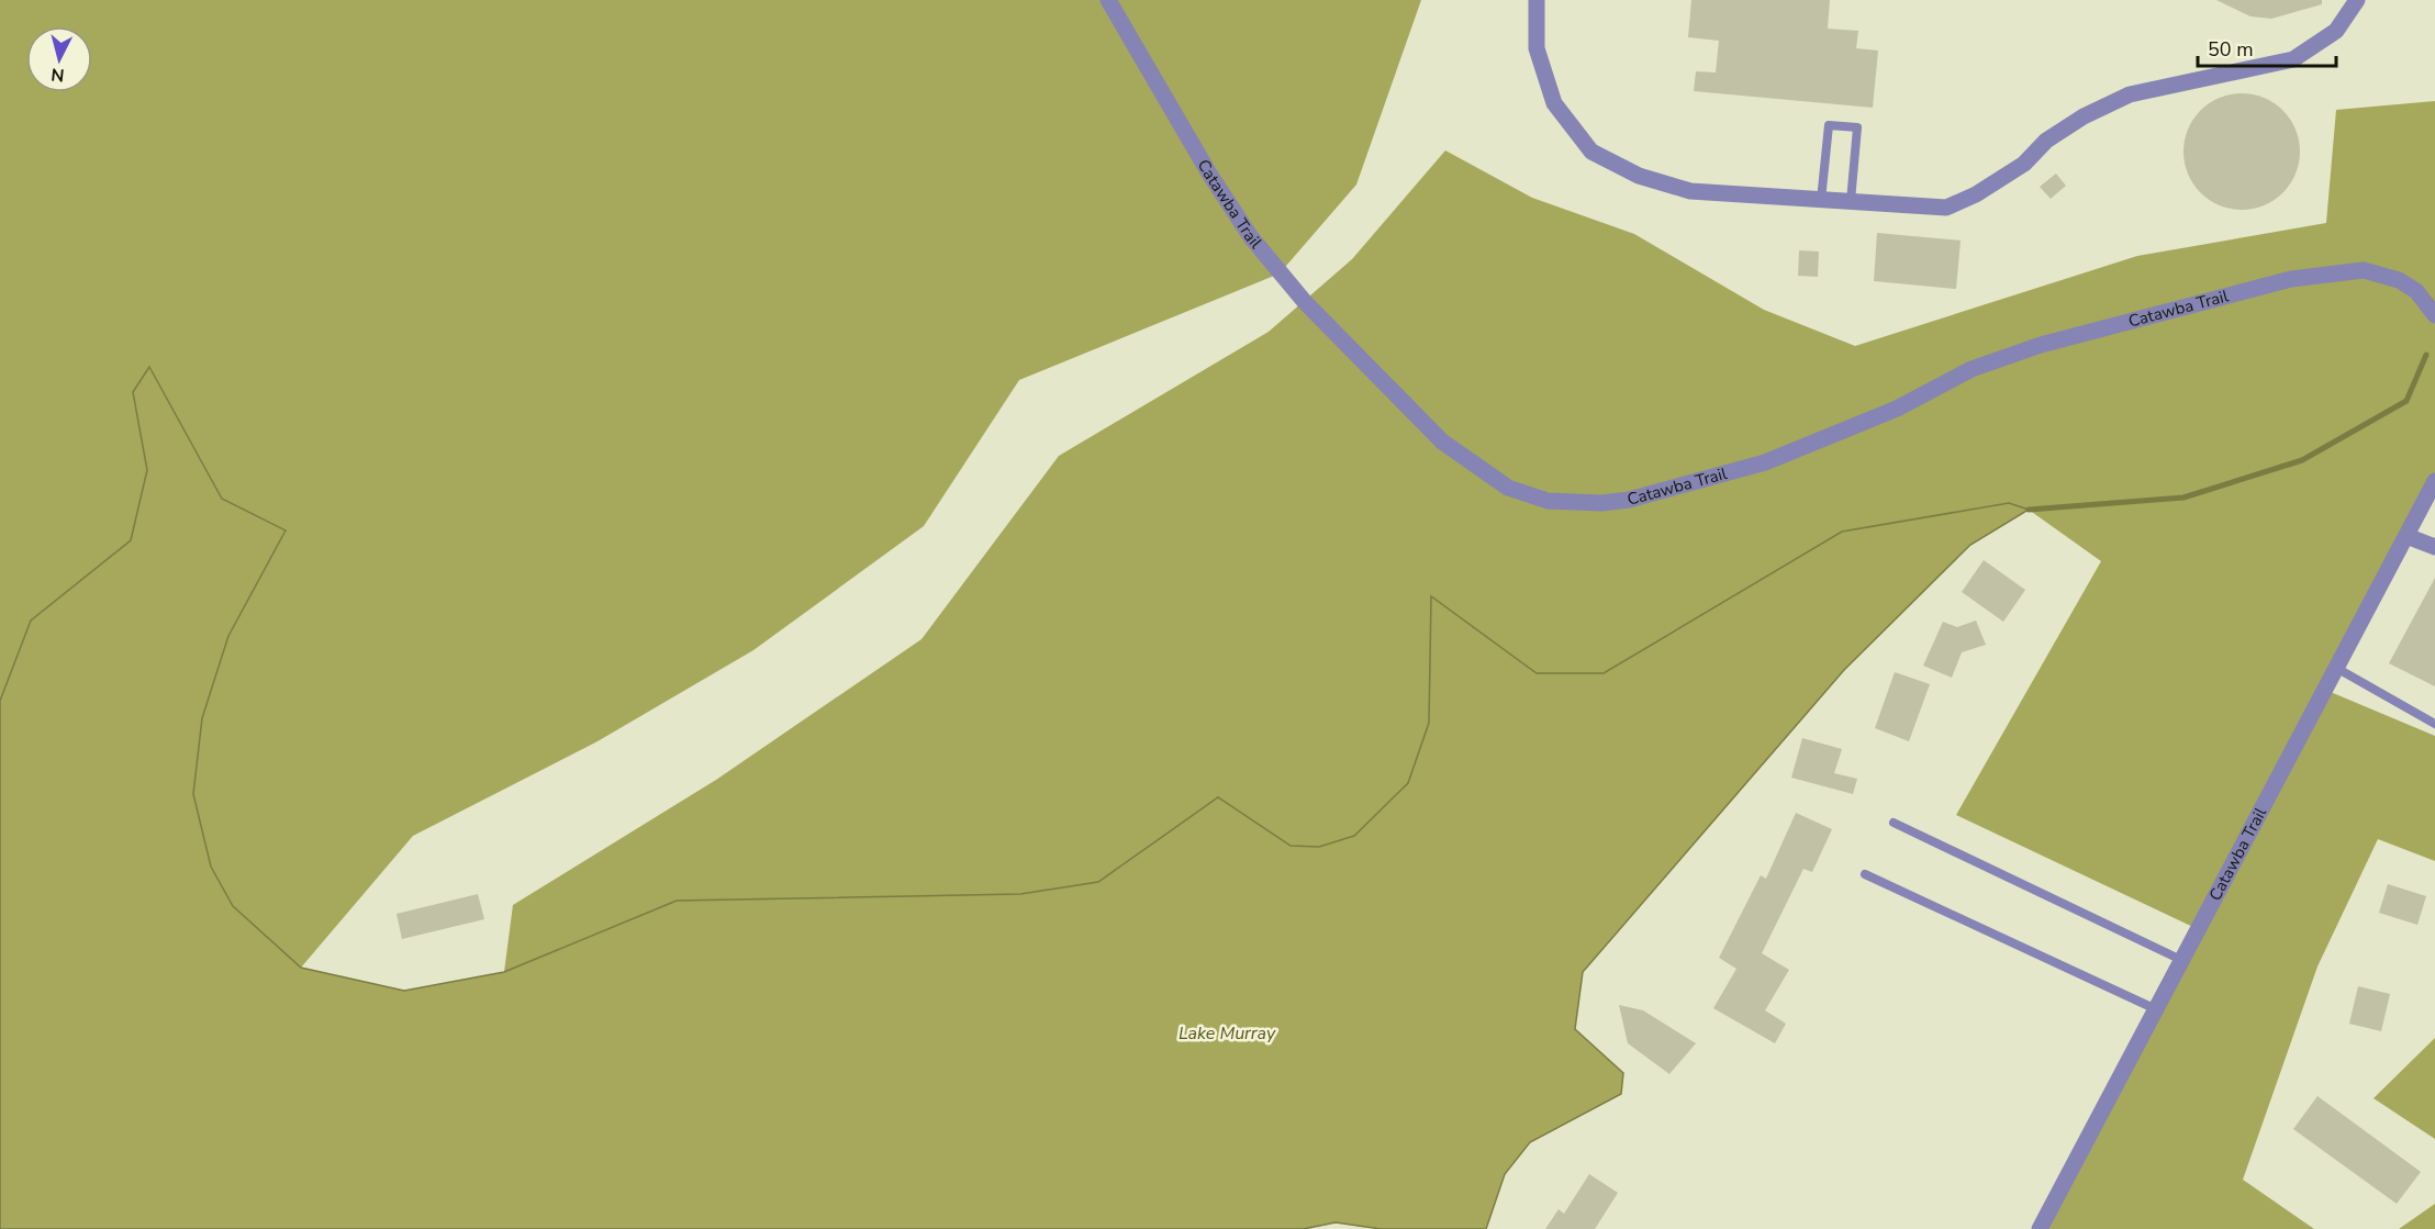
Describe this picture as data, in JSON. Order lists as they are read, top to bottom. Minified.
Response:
{"streets":{"street":["Catawba Trail"]},"water":["Lake Murray"],"scale_bar":"50 m","north":"bottom"}
